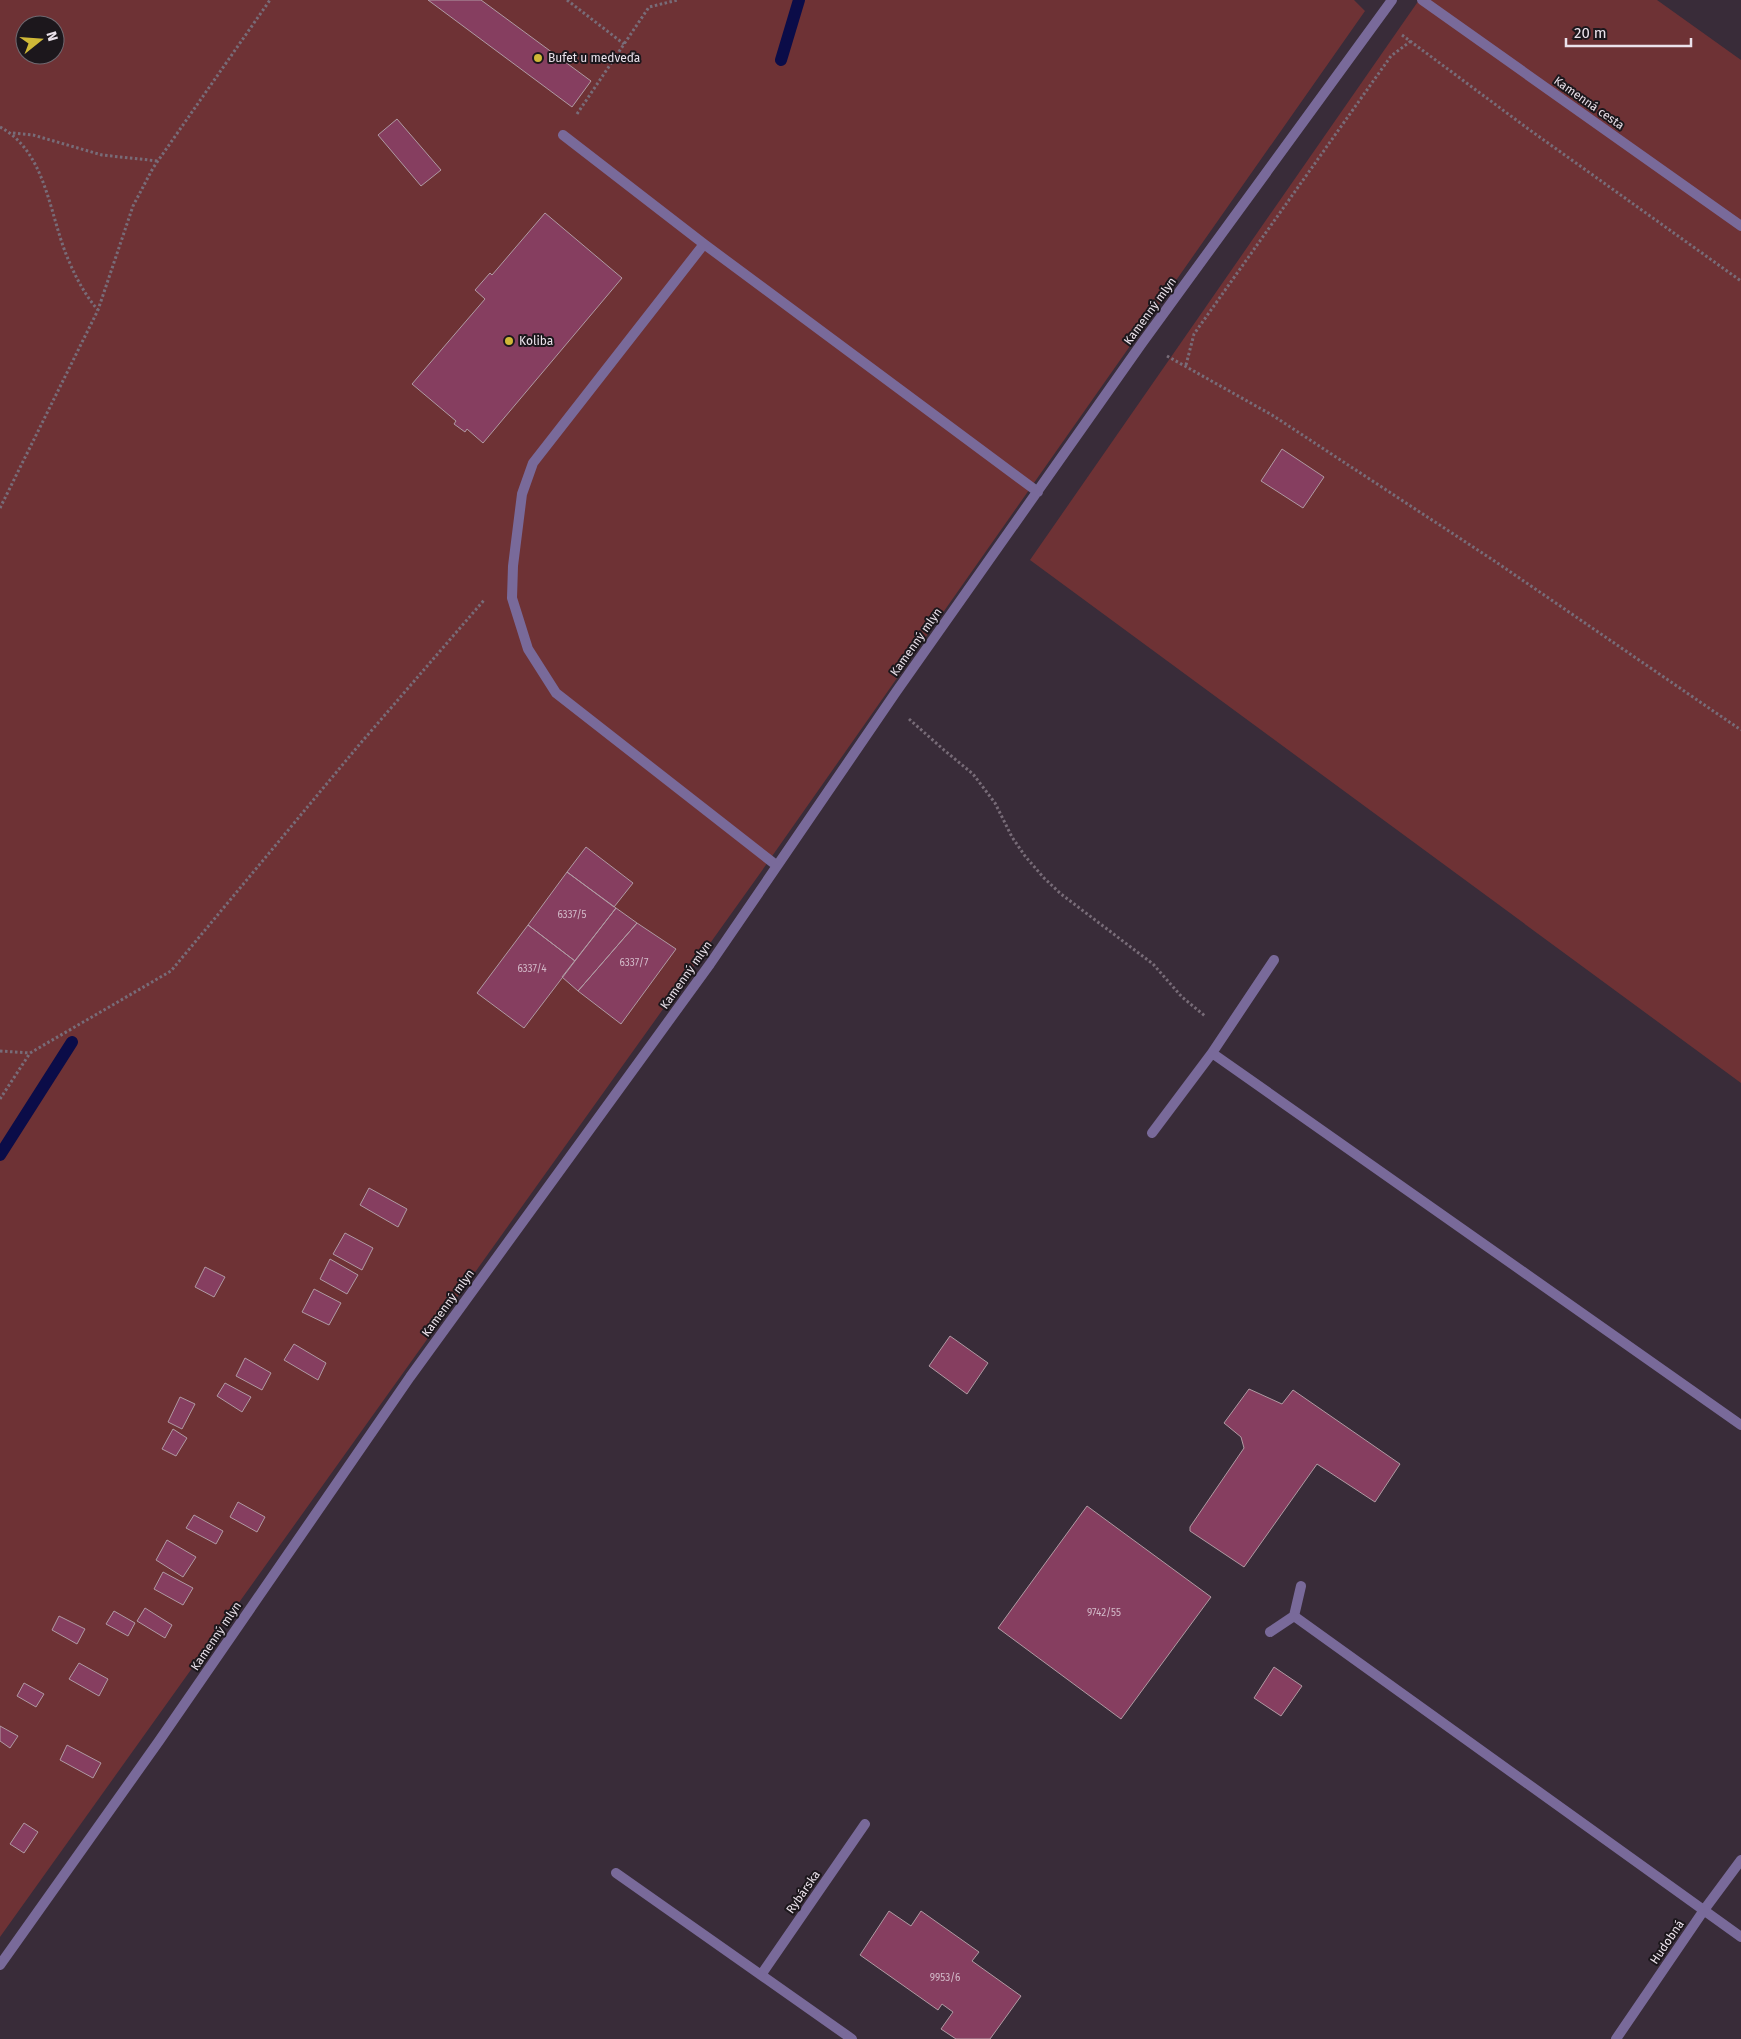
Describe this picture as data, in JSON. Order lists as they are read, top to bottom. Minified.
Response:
{"streets":{"street":["Kamenná cesta","Kamenný mlyn","Rybárska","Hudobná"]},"places":["Bufet u medveďa","Koliba"],"house_numbers":["6337/5","6337/7","6337/4","9742/55","9953/6"],"scale_bar":"20 m","north":"right"}
